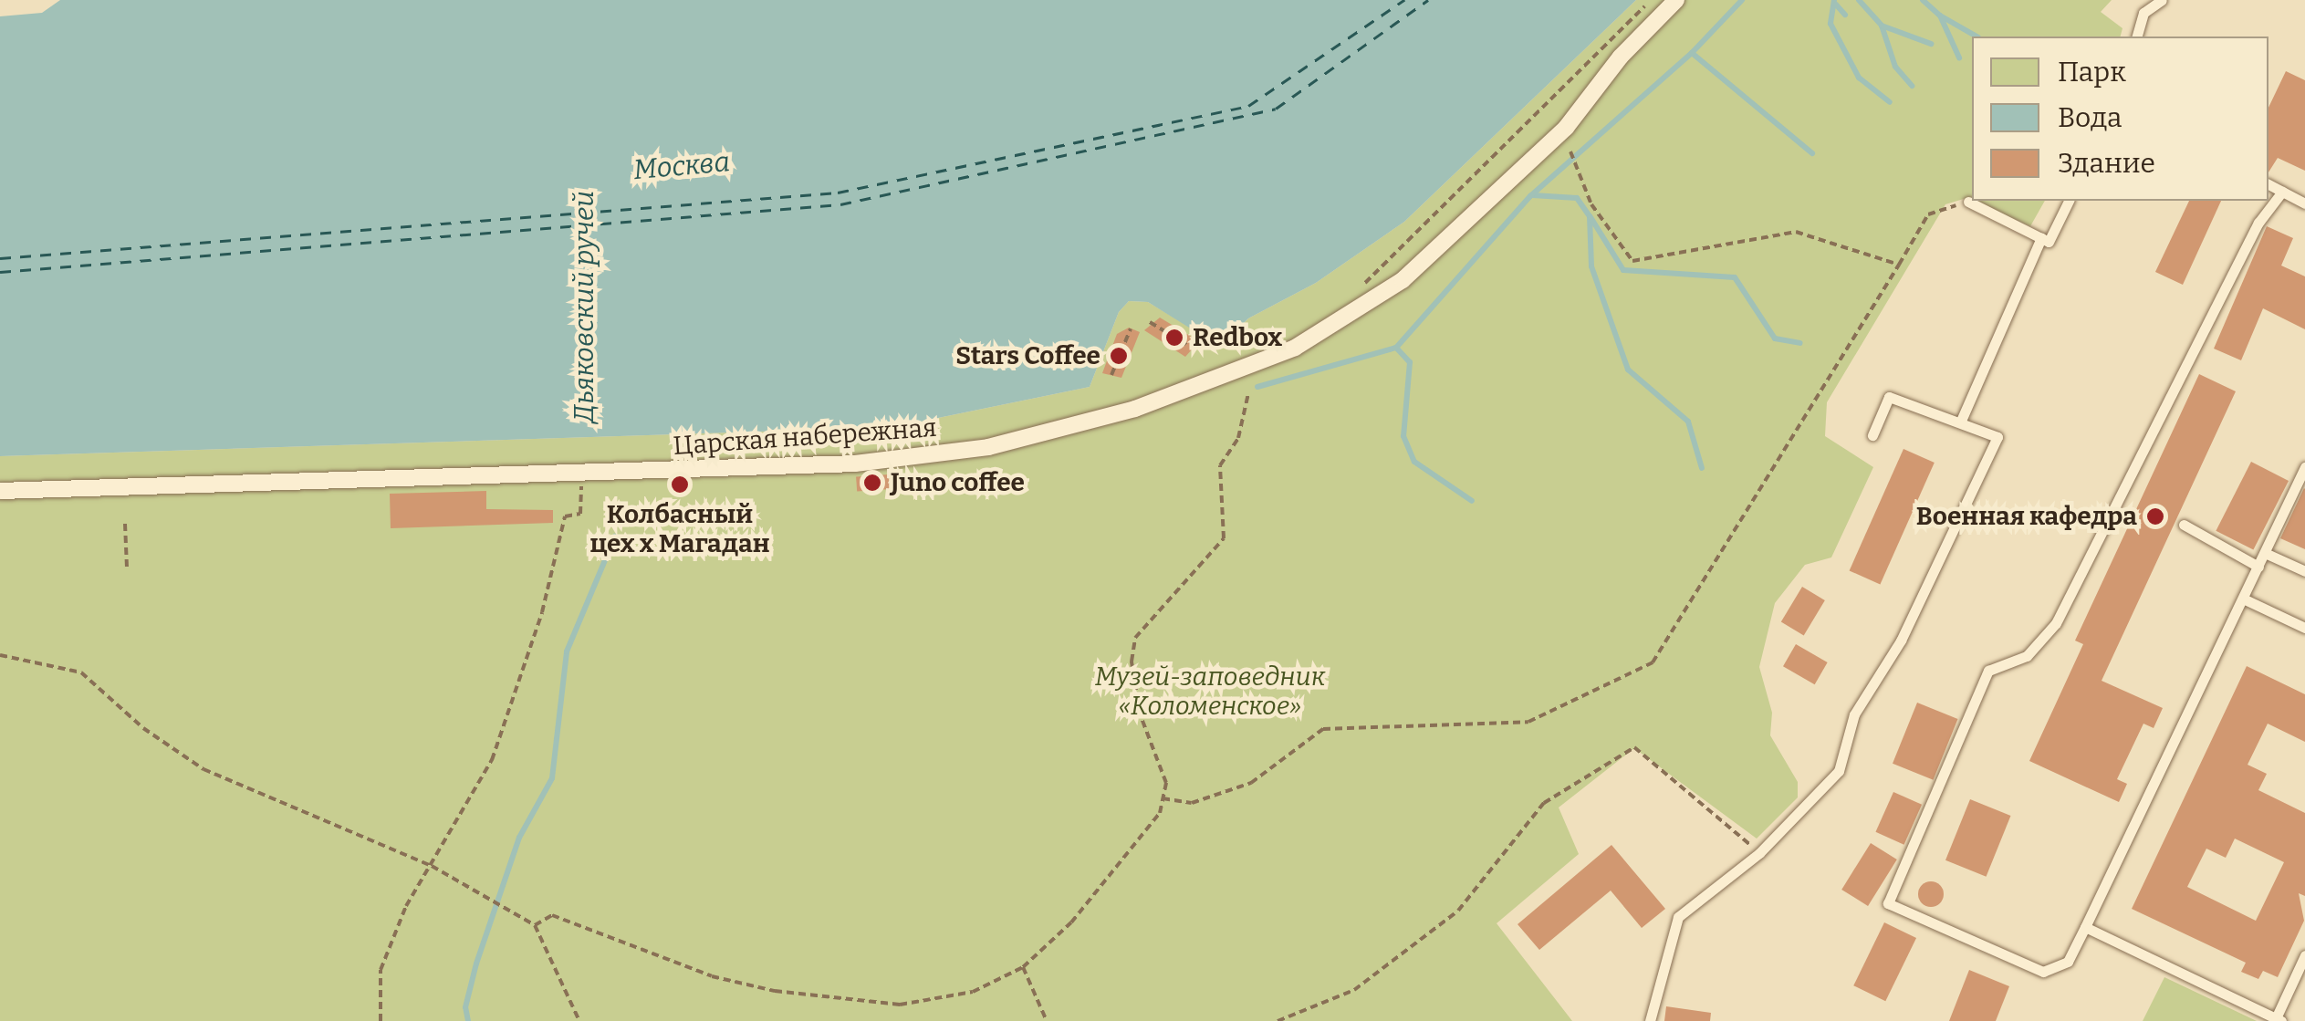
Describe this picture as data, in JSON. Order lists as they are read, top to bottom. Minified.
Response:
{"streets":{"street":["Царская набережная"]},"water":["Москва","Дьяковский ручей"],"parks":["Музей-заповедник «Коломенское»"],"places":["Redbox","Stars Coffee","Juno coffee","Колбасный цех x Магадан","Военная кафедра"],"legend":["Парк","Вода","Здание"]}
